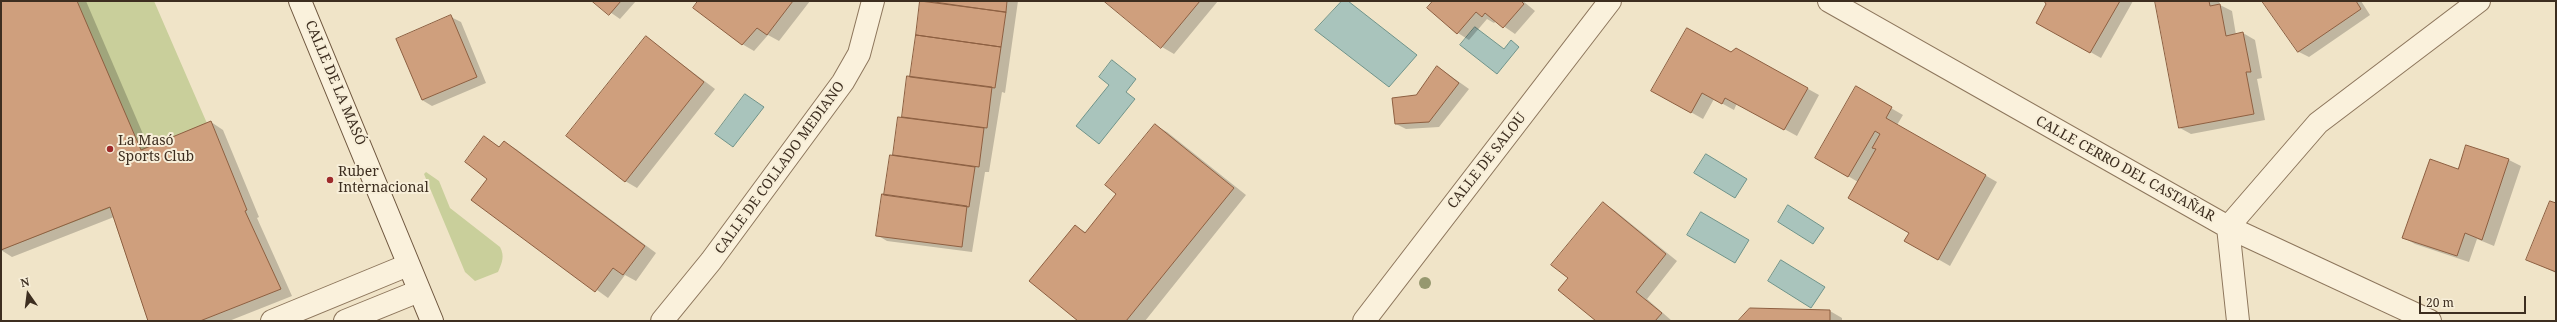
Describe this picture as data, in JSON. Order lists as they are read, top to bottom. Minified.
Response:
{"streets":{"street":["CALLE DE LA MASÓ","CALLE DE SALOU","CALLE DE COLLADO MEDIANO","CALLE CERRO DEL CASTAÑAR"]},"places":["La Masó Sports Club","Ruber Internacional"],"scale_bar":"20 m","north":"top"}
